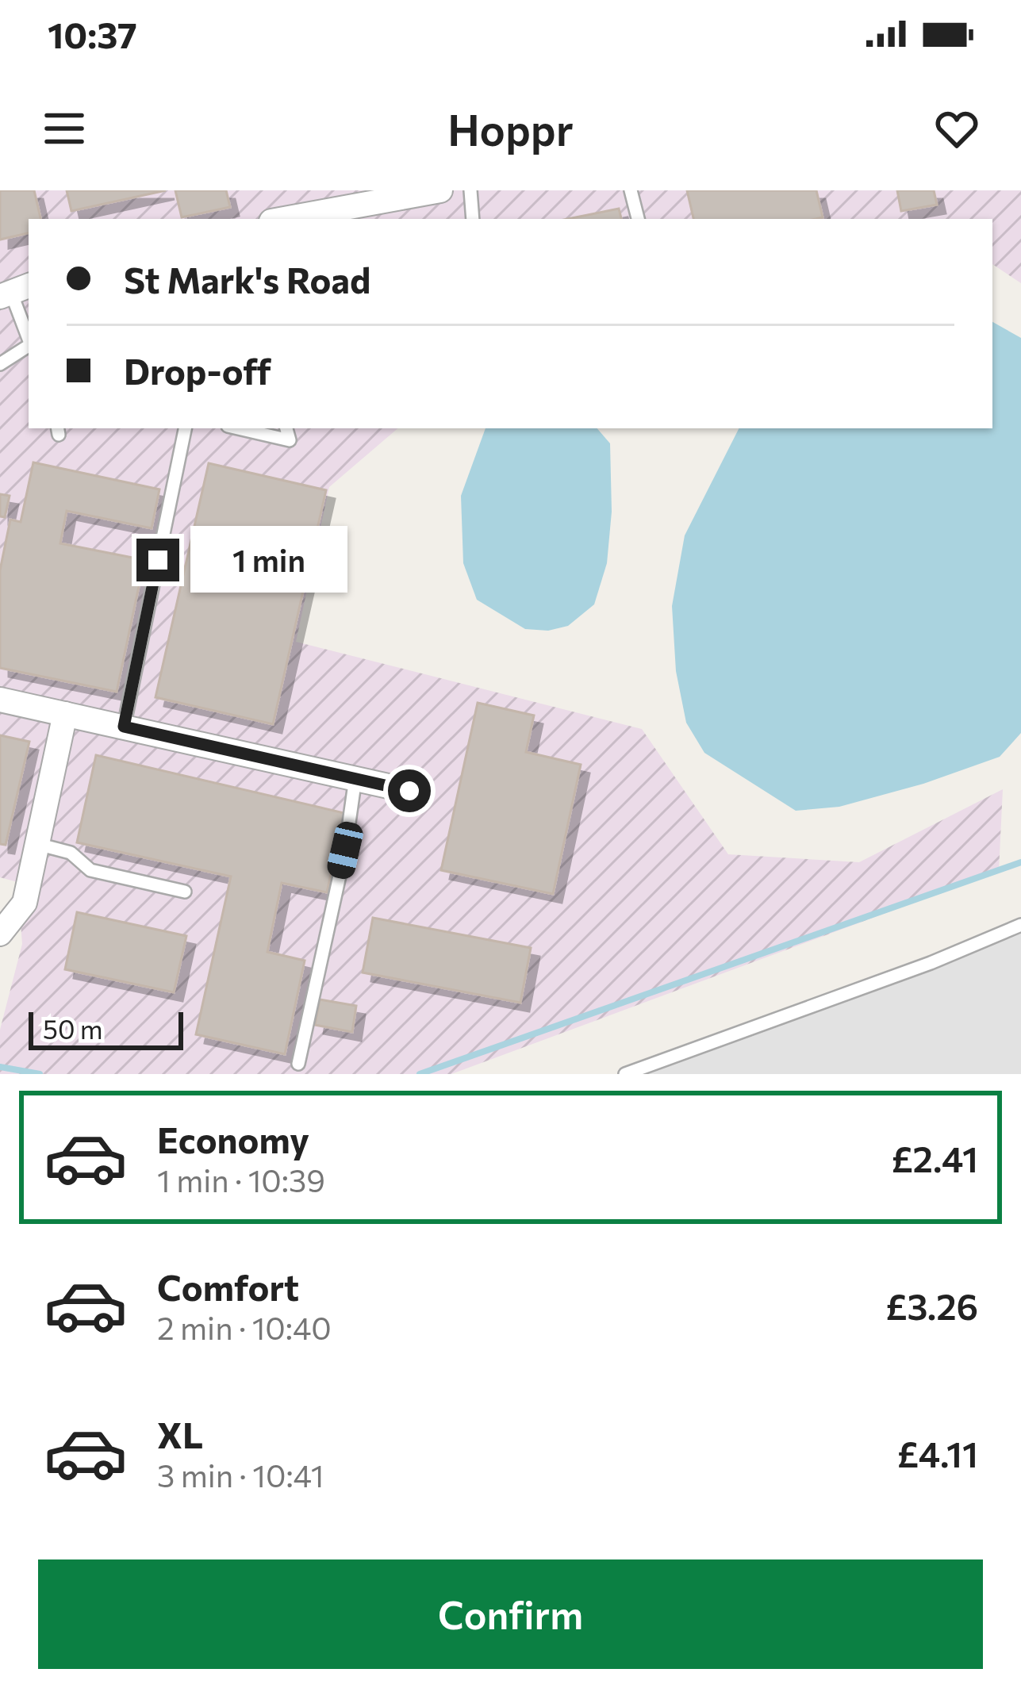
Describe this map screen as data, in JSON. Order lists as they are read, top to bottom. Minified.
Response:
{"scale_bar":"50 m","page":{"status":"10:37","header":"Hoppr","banner":["St Mark's Road","Drop-off"],"bubble":"1 min","scale":"50 m","list":[{"name":"Economy","note":"1 min · 10:39","value":"£2.41"},{"name":"Comfort","note":"2 min · 10:40","value":"£3.26"},{"name":"XL","note":"3 min · 10:41","value":"£4.11"}],"buttons":"Confirm"}}
